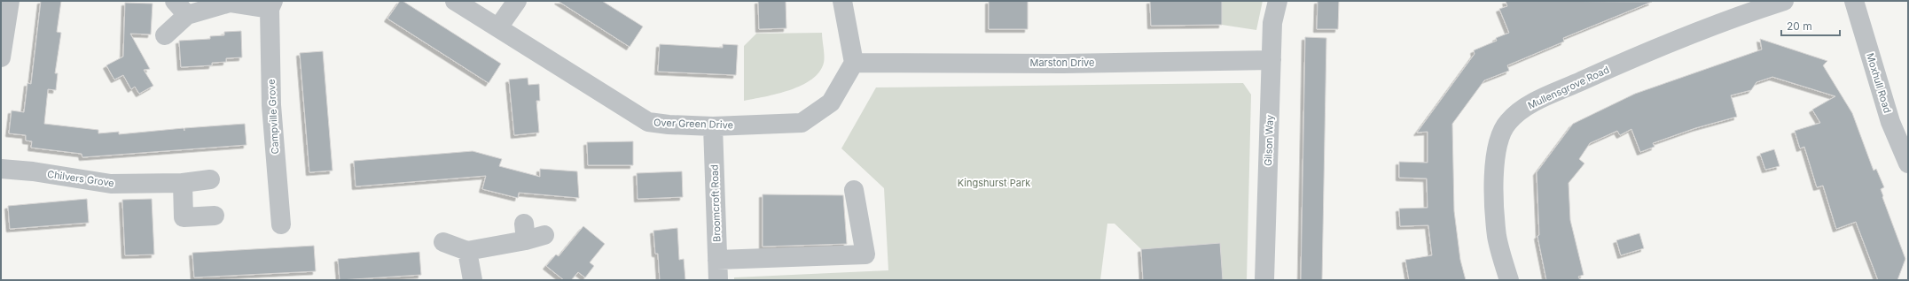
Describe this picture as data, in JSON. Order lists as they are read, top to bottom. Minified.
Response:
{"streets":{"street":["Marston Drive","Moxhull Road","Mullensgrove Road","Campville Grove","Over Green Drive","Gilson Way","Chilvers Grove","Broomcroft Road"]},"crossings":[["Marston Drive","Over Green Drive"],["Marston Drive","Gilson Way"],["Over Green Drive","Broomcroft Road"]],"parks":["Kingshurst Park"],"scale_bar":"20 m"}
